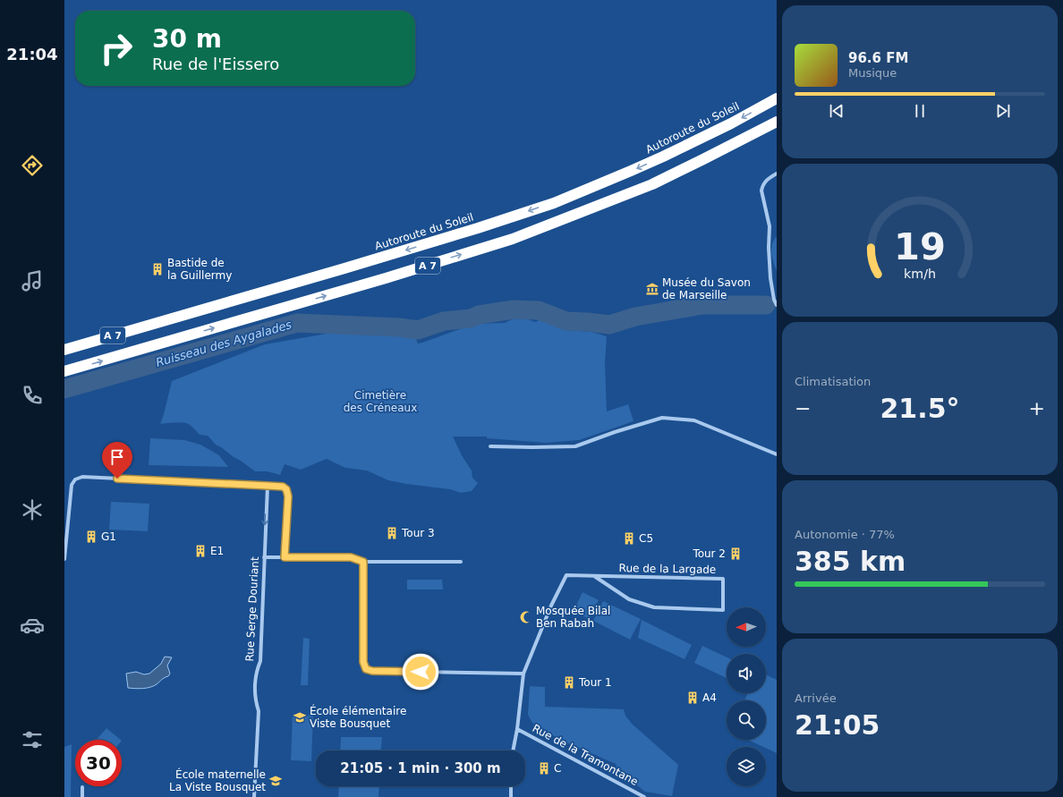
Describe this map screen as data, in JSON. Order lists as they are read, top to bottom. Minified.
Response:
{"streets":{"highway":["Autoroute du Soleil","A 7"],"street":["Rue de la Largade","Rue Serge Douriant","Rue de la Tramontane"]},"crossings":[["Rue de la Largade","Rue de la Tramontane"]],"water":["Ruisseau des Aygalades"],"parks":["Cimetière des Créneaux"],"places":{"building":["Bastide de la Guillermy","Tour 3","G1","C5","E1","Tour 2","Tour 1","A4","C"],"museum":["Musée du Savon de Marseille"],"mosque":["Mosquée Bilal Ben Rabah"],"school or university":["École élémentaire Viste Bousquet","École maternelle La Viste Bousquet"]},"north":"left","page":{"tabs":"21:04","turn":["30 m","Rue de l'Eissero"],"song":["96.6 FM","Musique"],"tile":["Climatisation",["Autonomie · 77%","385 km"],["Arrivée","21:05"]],"heat":["−","21.5°","+"],"limit":"30","trip":"21:05 · 1 min · 300 m","gauge":["19","km/h"]}}
